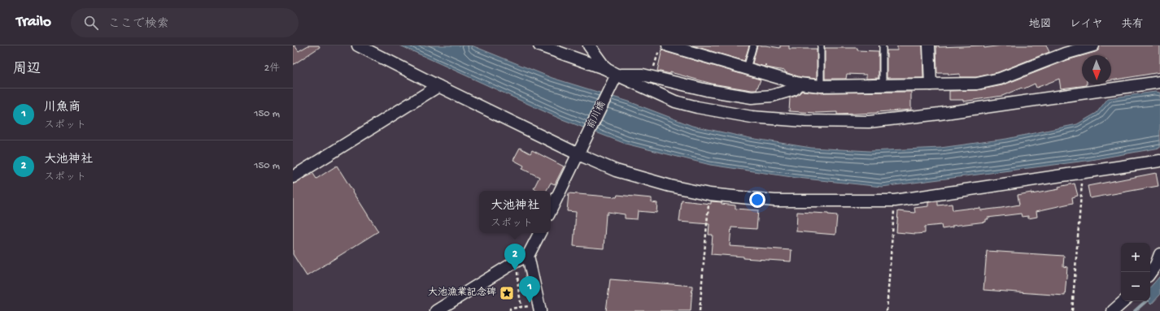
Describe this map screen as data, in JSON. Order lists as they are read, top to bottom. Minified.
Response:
{"streets":{"street":["前川橋"]},"places":{"place":["大池漁業記念碑"]},"north":"bottom","page":{"header":"Trailo","search":"ここで検索","nav":["地図","レイヤ","共有"],"heading":["周辺","2件"],"list":[{"mark":"1","name":"川魚商","note":"スポット","value":"150 m"},{"mark":"2","name":"大池神社","note":"スポット","value":"150 m"}],"popup":["大池神社","スポット"],"map_buttons":["+","−"],"pins":["2","1"]}}
